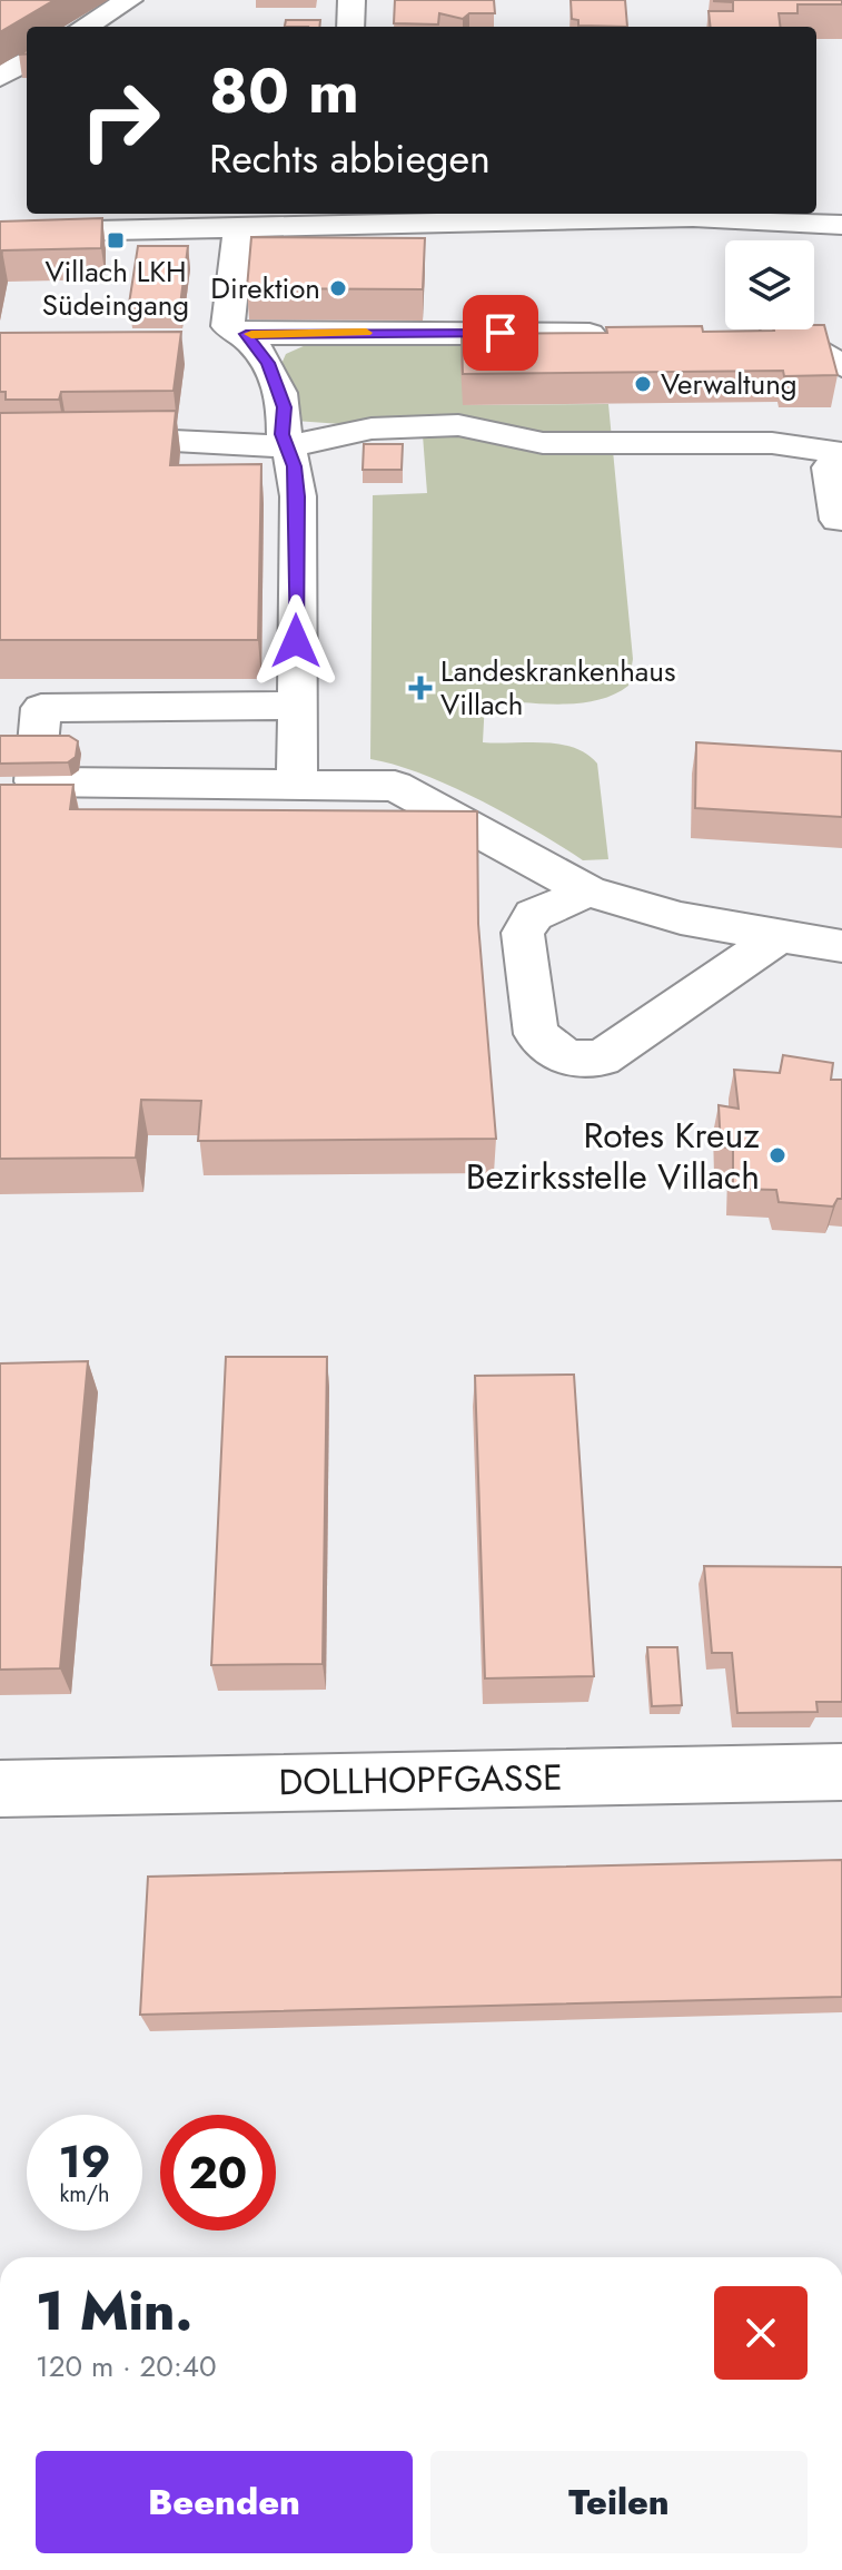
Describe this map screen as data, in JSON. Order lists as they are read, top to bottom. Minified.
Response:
{"streets":{"street":["DOLLHOPFGASSE"]},"places":{"transit":["Villach LKH Südeingang"],"other":["Direktion","Verwaltung","Rotes Kreuz Bezirksstelle Villach"],"health":["Landeskrankenhaus Villach"]},"page":{"turn":["80 m","Rechts abbiegen"],"speed":"19 km/h","limit":"20","heading":["1 Min.","120 m · 20:40"],"buttons":["Beenden","Teilen"]}}
